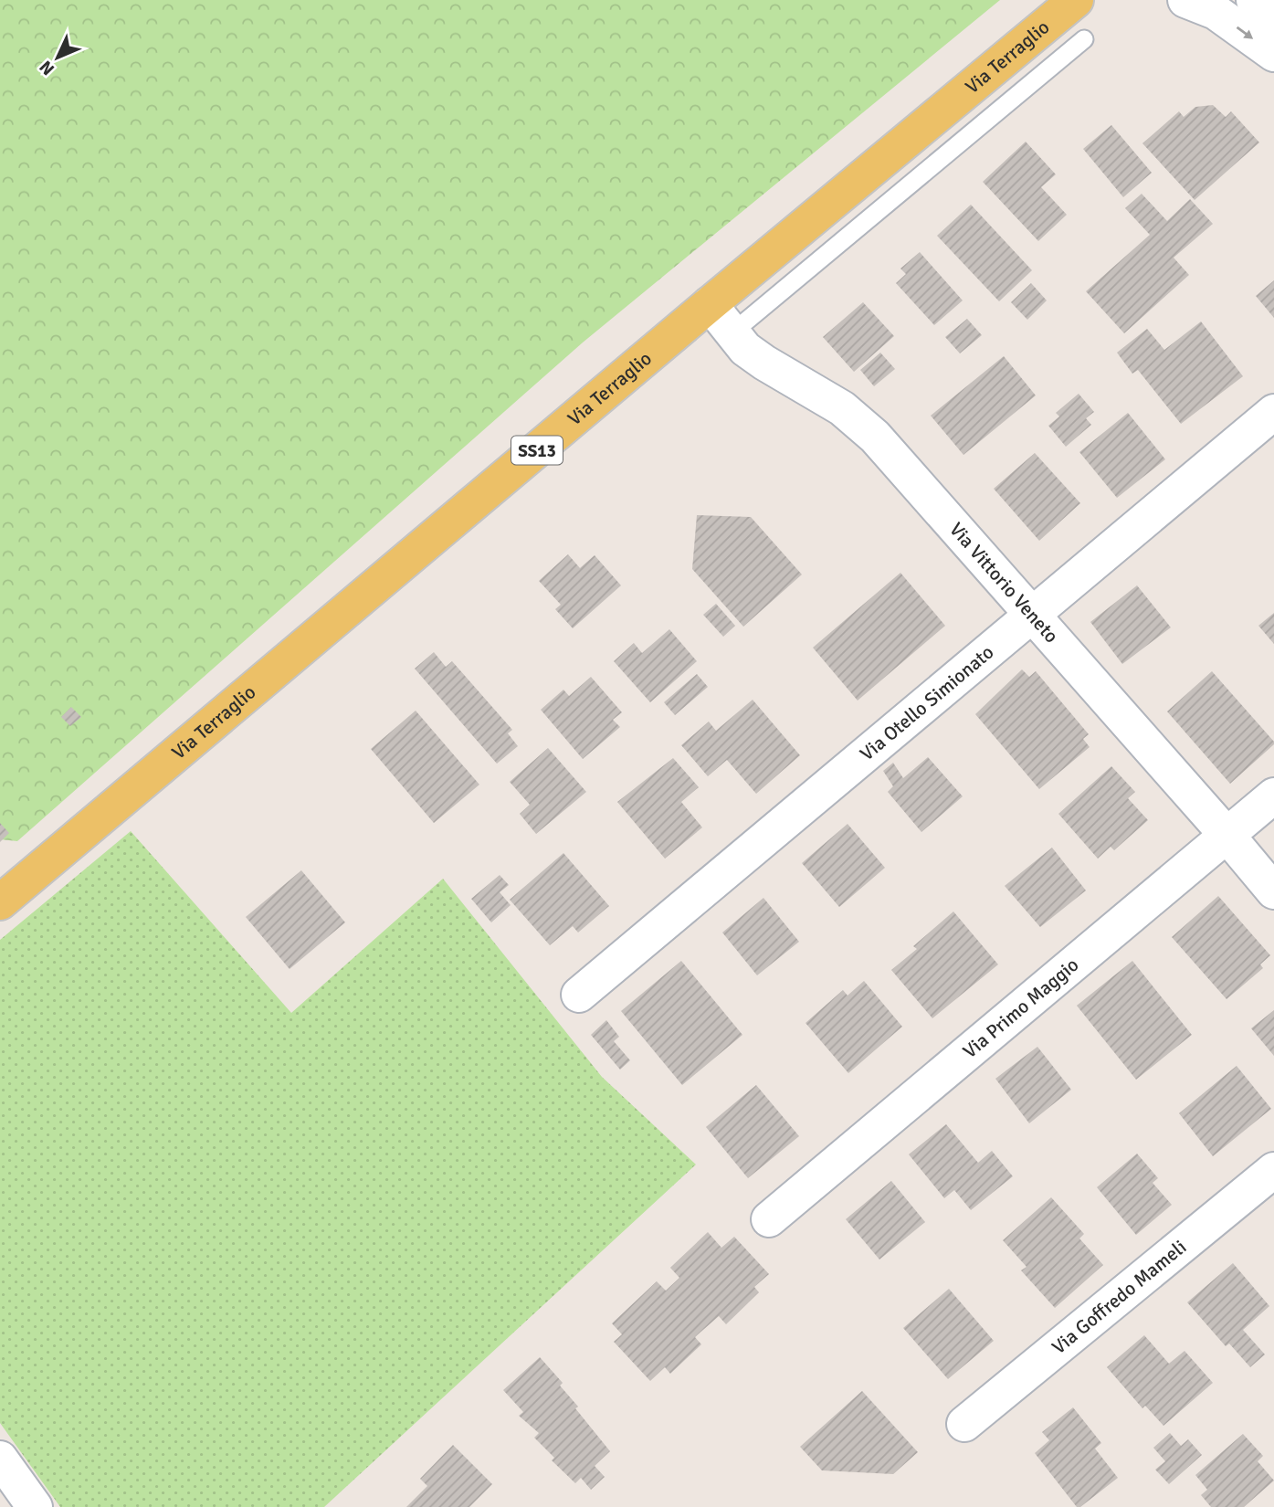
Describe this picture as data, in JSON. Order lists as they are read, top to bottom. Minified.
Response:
{"streets":{"main road":["Via Terraglio","SS13"],"street":["Via Vittorio Veneto","Via Otello Simionato","Via Primo Maggio","Via Goffredo Mameli"]},"crossings":[["Via Terraglio","Via Vittorio Veneto"],["Via Vittorio Veneto","Via Otello Simionato"],["Via Vittorio Veneto","Via Primo Maggio"]],"north":"bottom left"}
